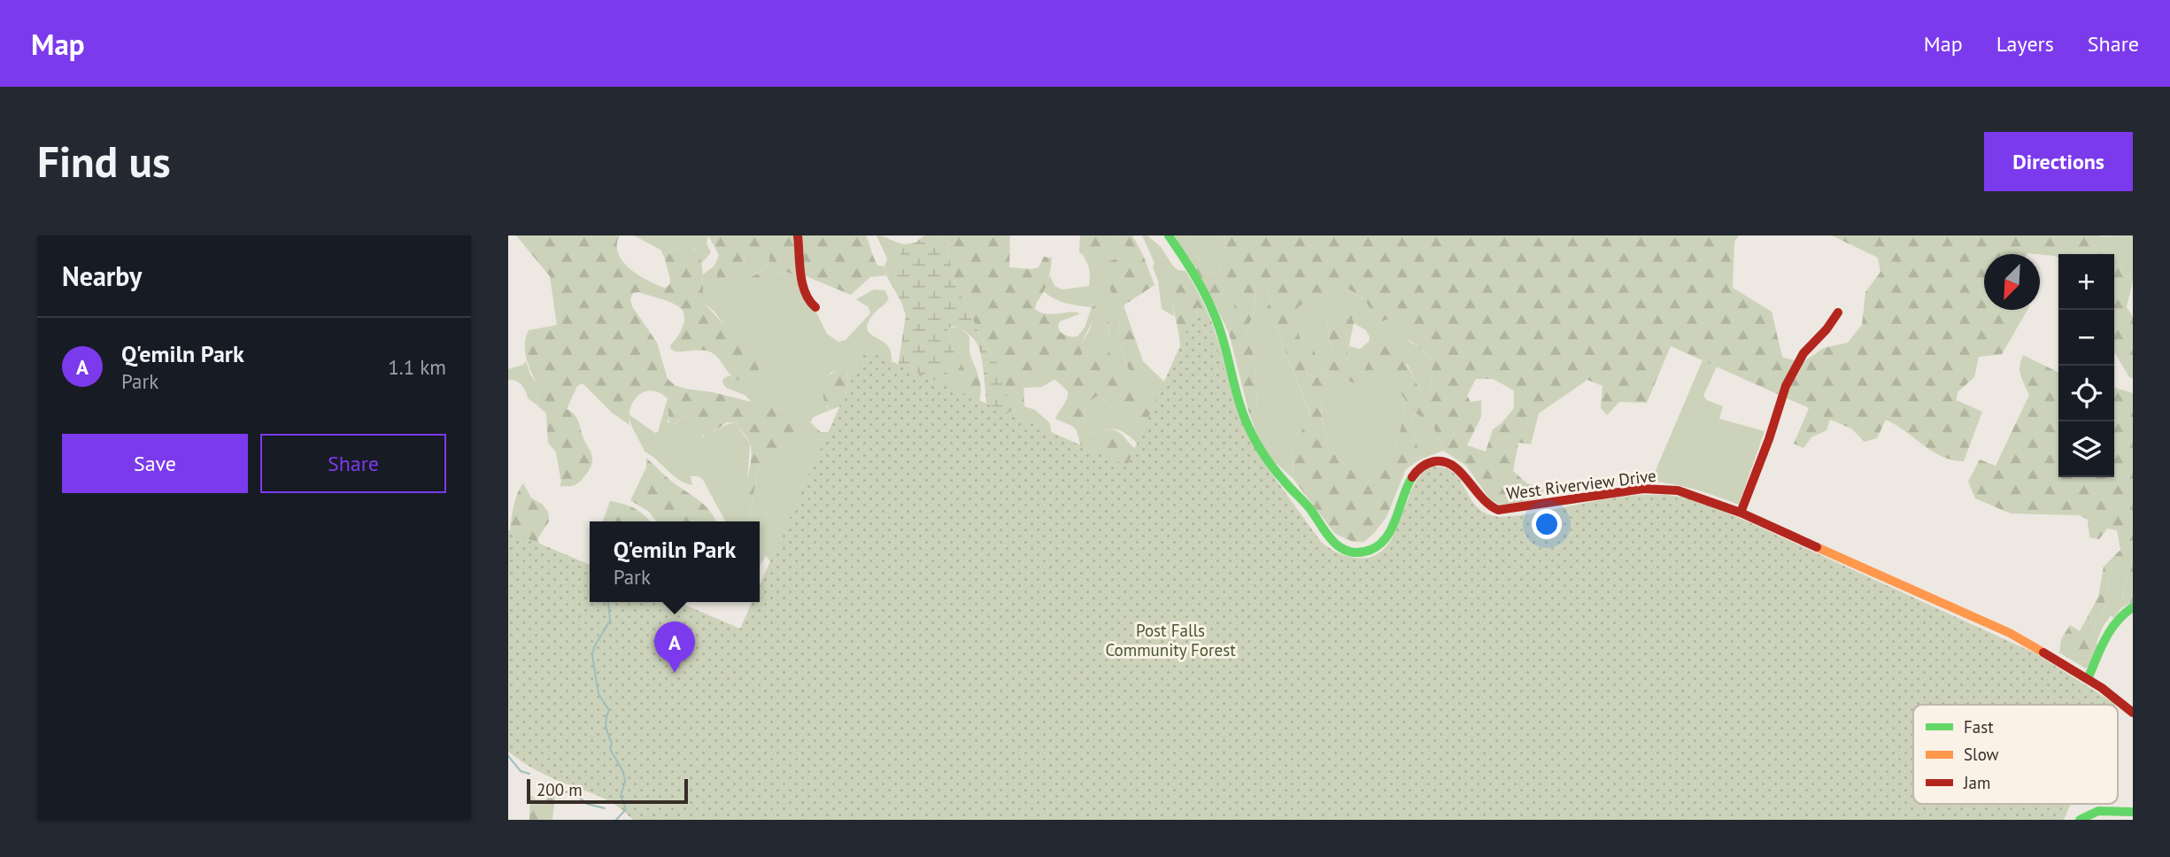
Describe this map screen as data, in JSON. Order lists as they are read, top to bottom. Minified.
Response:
{"streets":{"street":["West Riverview Drive"]},"parks":["Post Falls Community Forest"],"legend":["Fast","Slow","Jam"],"scale_bar":"200 m","north":"bottom left","page":{"header":"Map","nav":["Map","Layers","Share"],"buttons":["Directions",["Save","Share"]],"title":"Find us","heading":"Nearby","map_buttons":["+","−"],"list":[{"mark":"A","name":"Q'emiln Park","note":"Park","value":"1.1 km"}],"popup":["Q'emiln Park","Park"],"pins":"A","scale":"200 m"}}
